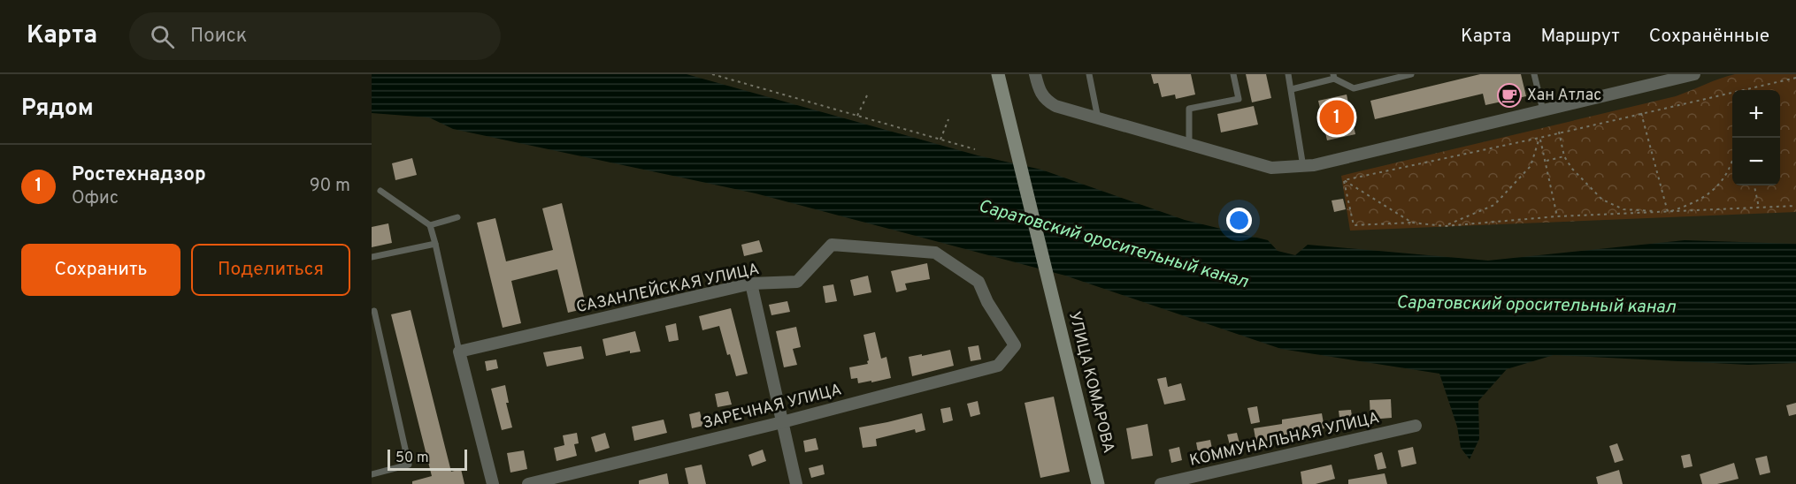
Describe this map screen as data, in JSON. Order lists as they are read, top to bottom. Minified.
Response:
{"streets":{"main road":["УЛИЦА КОМАРОВА"],"street":["САЗАНЛЕЙСКАЯ УЛИЦА","ЗАРЕЧНАЯ УЛИЦА","КОММУНАЛЬНАЯ УЛИЦА"]},"crossings":[["САЗАНЛЕЙСКАЯ УЛИЦА","ЗАРЕЧНАЯ УЛИЦА"]],"water":["Саратовский оросительный канал"],"places":{"cafe":["Хан Атлас"]},"scale_bar":"50 m","page":{"header":"Карта","search":"Поиск","nav":["Карта","Маршрут","Сохранённые"],"heading":"Рядом","map_buttons":["+","−"],"pins":"1","list":[{"mark":"1","name":"Ростехнадзор","note":"Офис","value":"90 m"}],"buttons":["Сохранить","Поделиться"],"scale":"50 m"}}
